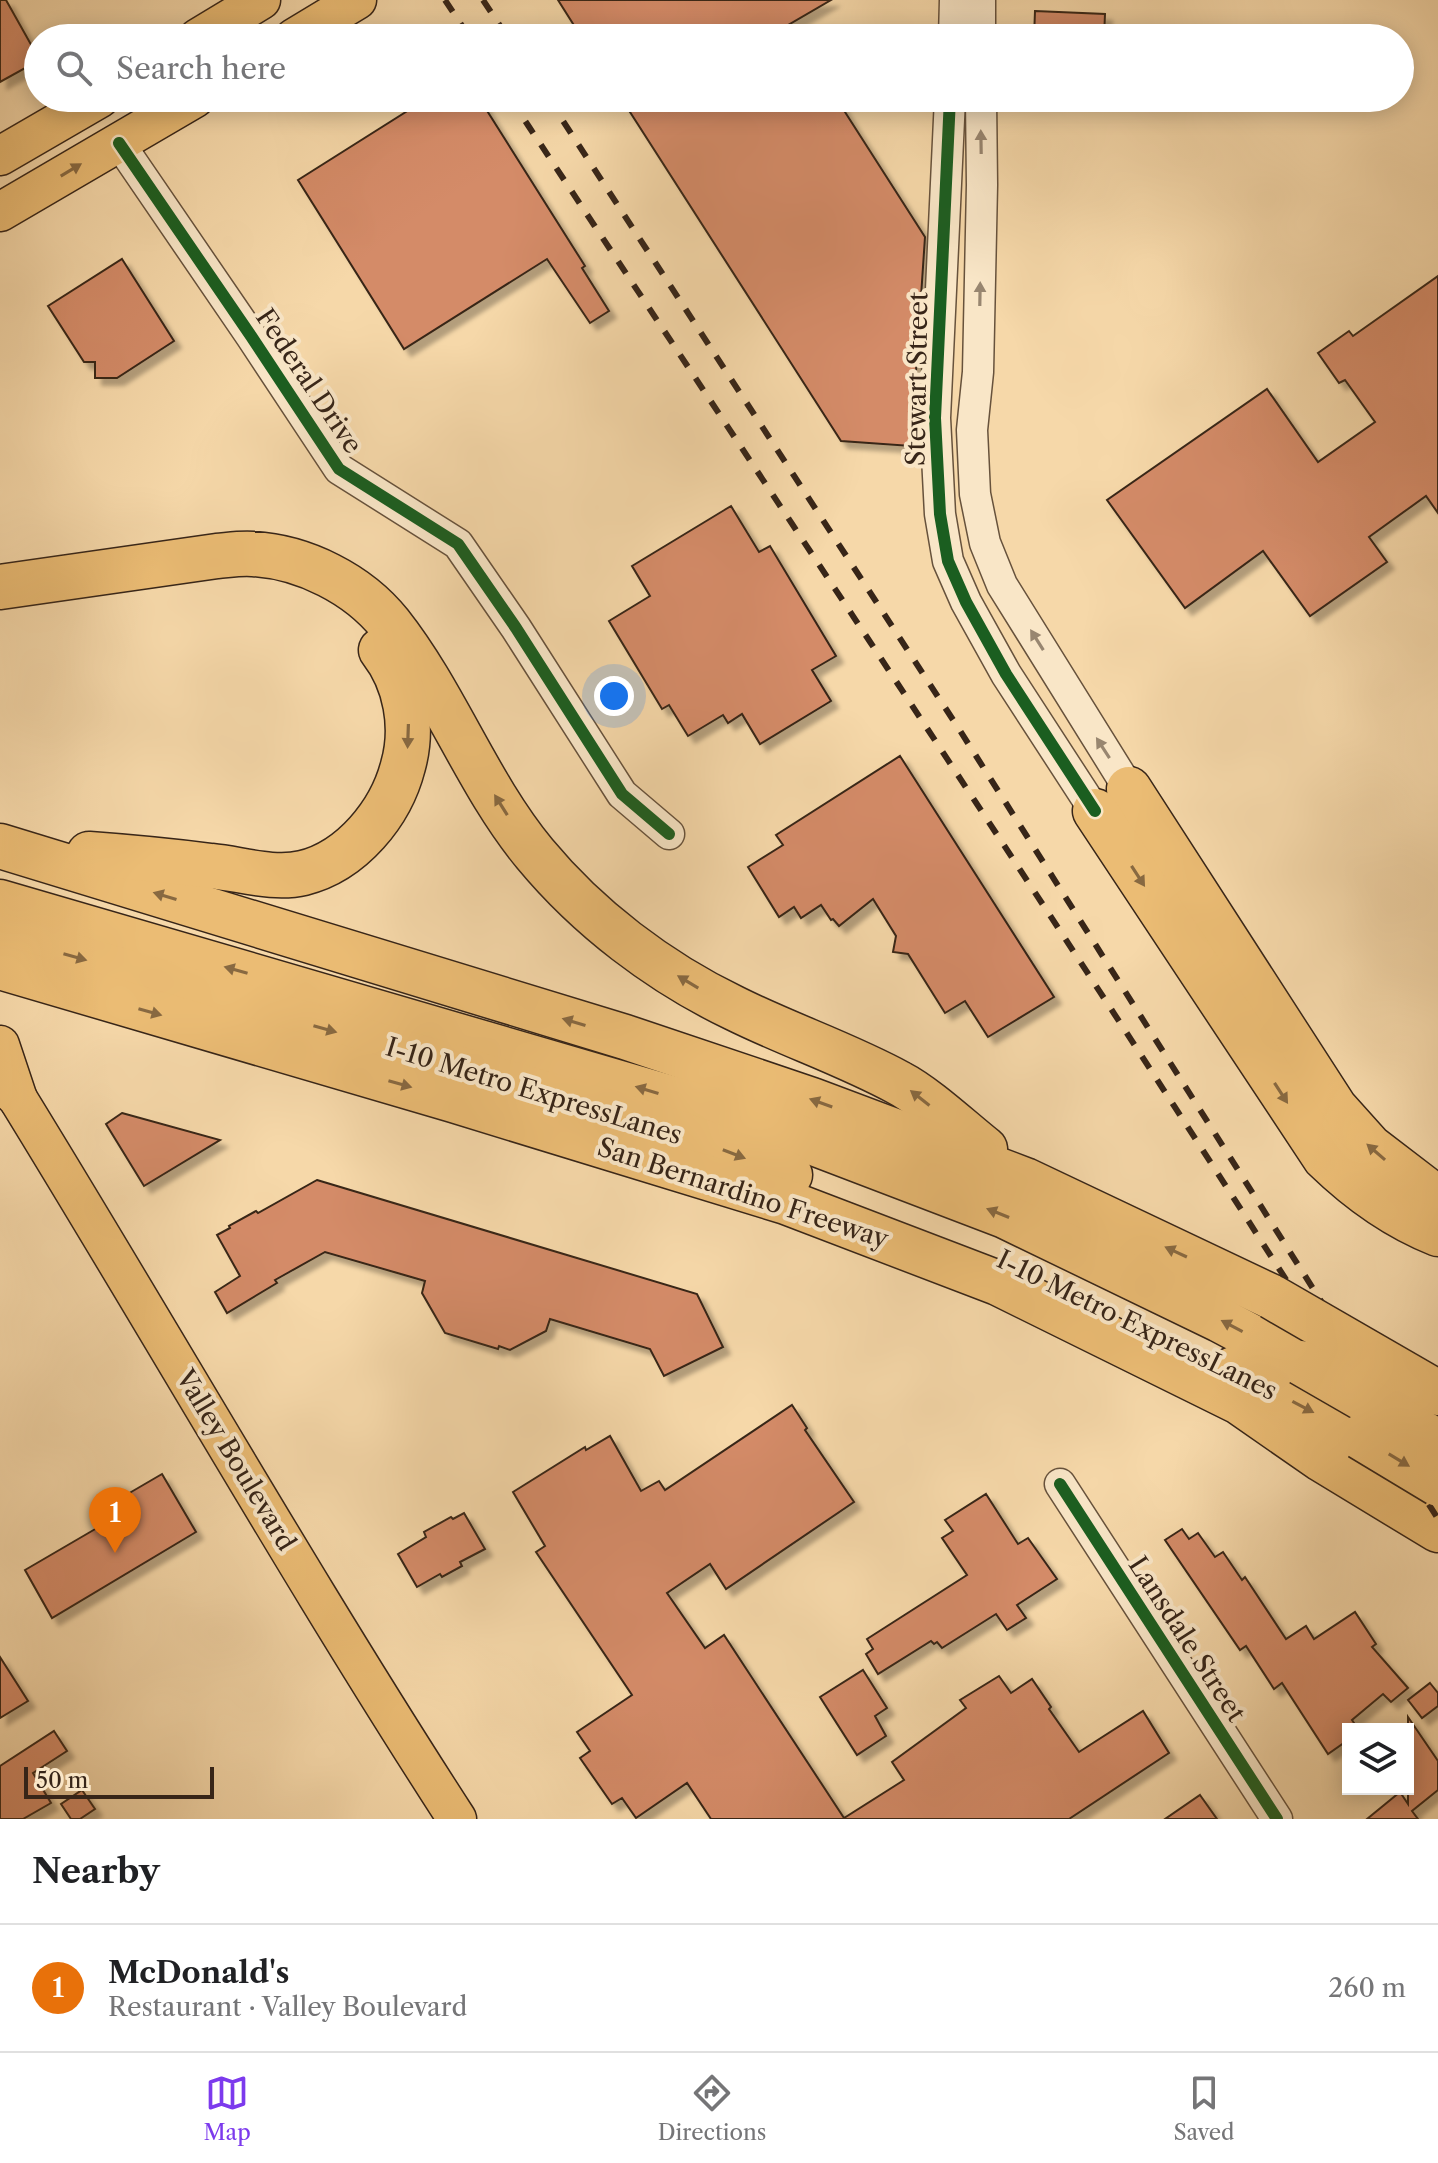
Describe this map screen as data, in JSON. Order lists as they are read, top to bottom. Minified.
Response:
{"streets":{"highway":["I-10 Metro ExpressLanes","San Bernardino Freeway"],"main road":["Valley Boulevard"],"street":["Stewart Street","Federal Drive","Lansdale Street"]},"crossings":[["I-10 Metro ExpressLanes","San Bernardino Freeway"]],"scale_bar":"50 m","page":{"search":"Search here","pins":"1","scale":"50 m","heading":"Nearby","list":[{"mark":"1","name":"McDonald's","note":"Restaurant · Valley Boulevard","value":"260 m"}],"nav":["Map","Directions","Saved"]}}
